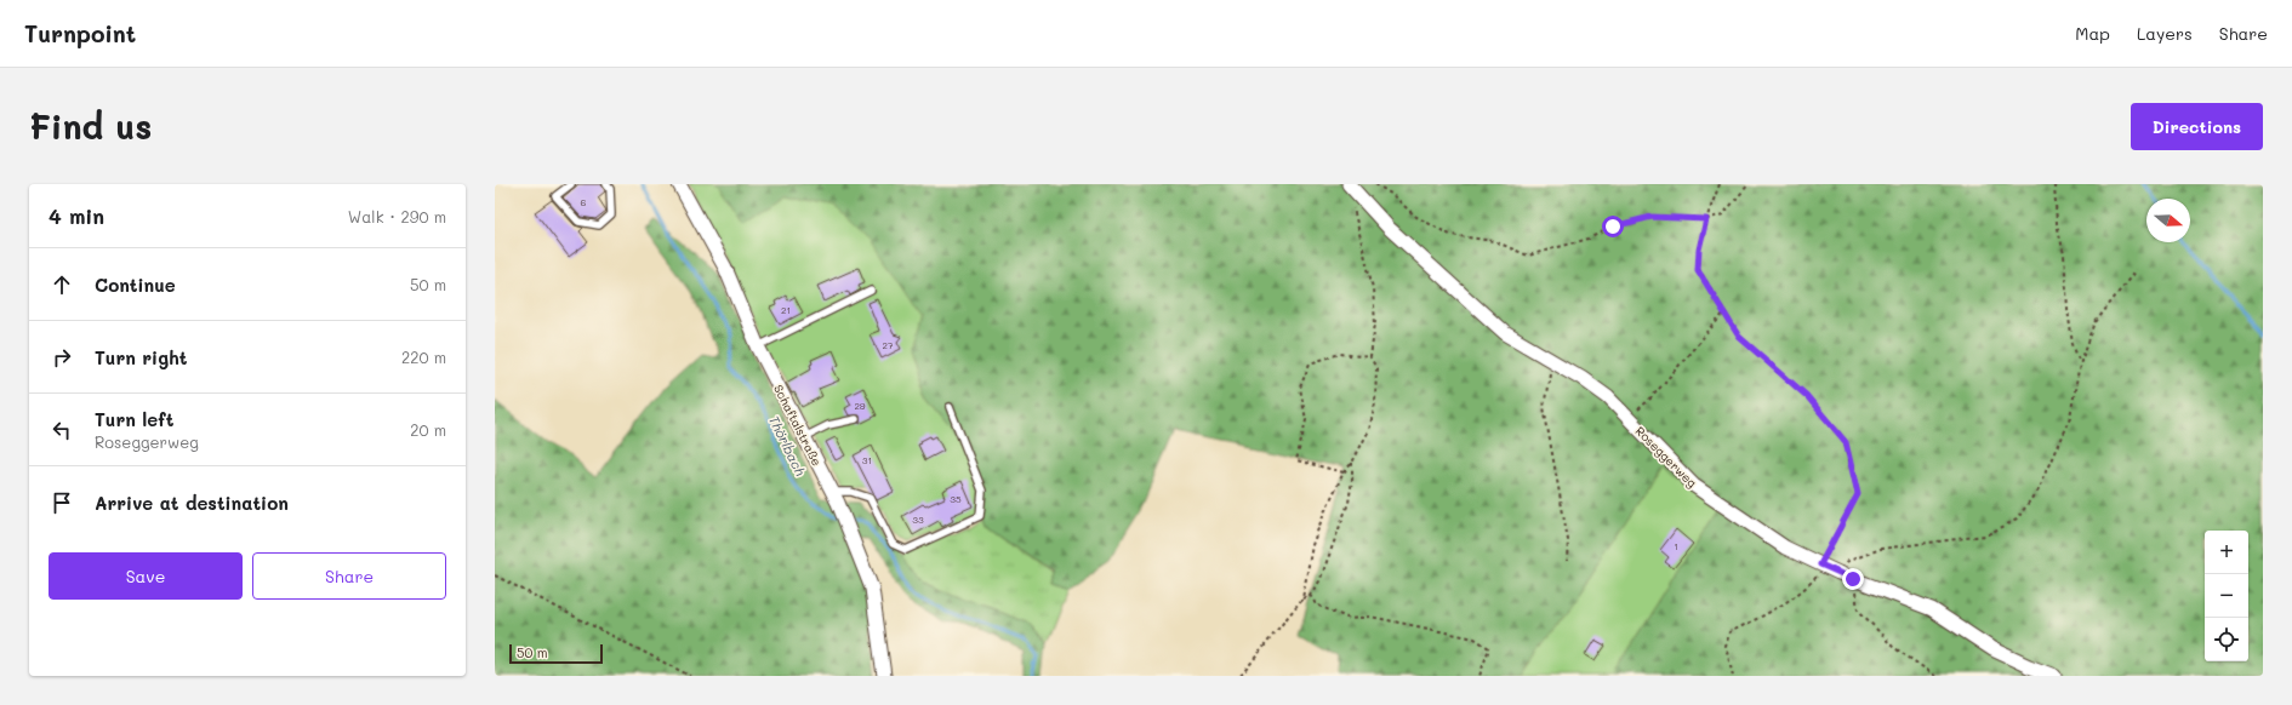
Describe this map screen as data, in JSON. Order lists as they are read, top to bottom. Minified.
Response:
{"streets":{"street":["Schaftalstraße","Roseggerweg"]},"water":["Thörlbach"],"house_numbers":["6","21","27","29","31","35","33","1"],"scale_bar":"50 m","north":"right","page":{"header":"Turnpoint","nav":["Map","Layers","Share"],"buttons":["Directions",["Save","Share"]],"title":"Find us","heading":["4 min","Walk · 290 m"],"list":[["Continue","50 m"],["Turn right","220 m"],["Turn left","Roseggerweg","20 m"],"Arrive at destination"],"map_buttons":["+","−"],"scale":"50 m"}}
